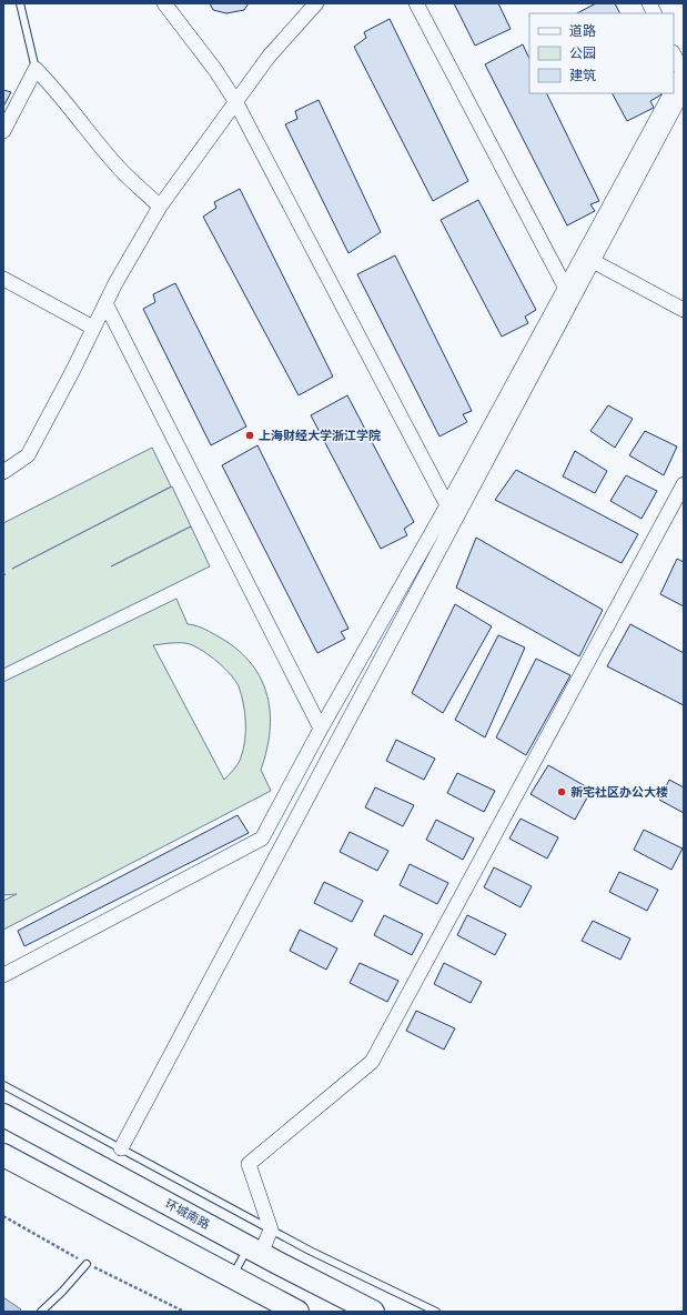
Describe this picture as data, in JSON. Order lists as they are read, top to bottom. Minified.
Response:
{"streets":{"main road":["环城南路"]},"places":["上海财经大学浙江学院","新宅社区办公大楼"],"legend":["道路","公园","建筑"]}
